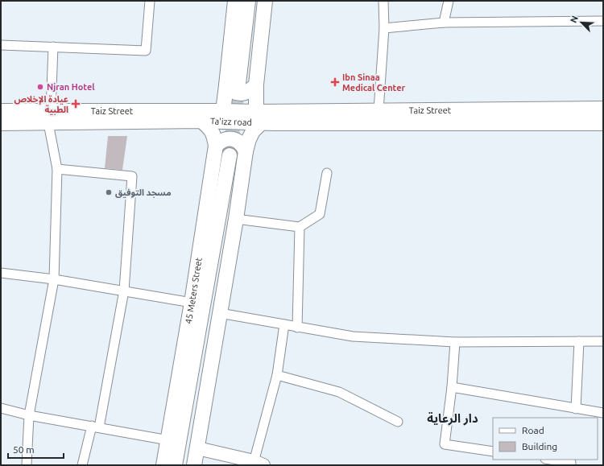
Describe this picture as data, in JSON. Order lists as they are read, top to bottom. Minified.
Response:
{"streets":{"main road":["Taiz Street","Ta'izz road","45 Meters Street"]},"crossings":[["Taiz Street","Ta'izz road"],["Taiz Street","45 Meters Street"],["Ta'izz road","45 Meters Street"]],"districts":["دار الرعاية"],"places":{"health":["Ibn Sinaa Medical Center","عيادة الإخلاص الطبية"],"other":["Njran Hotel","مسجد التوفيق"]},"legend":["Road","Building"],"scale_bar":"50 m","north":"top left"}
